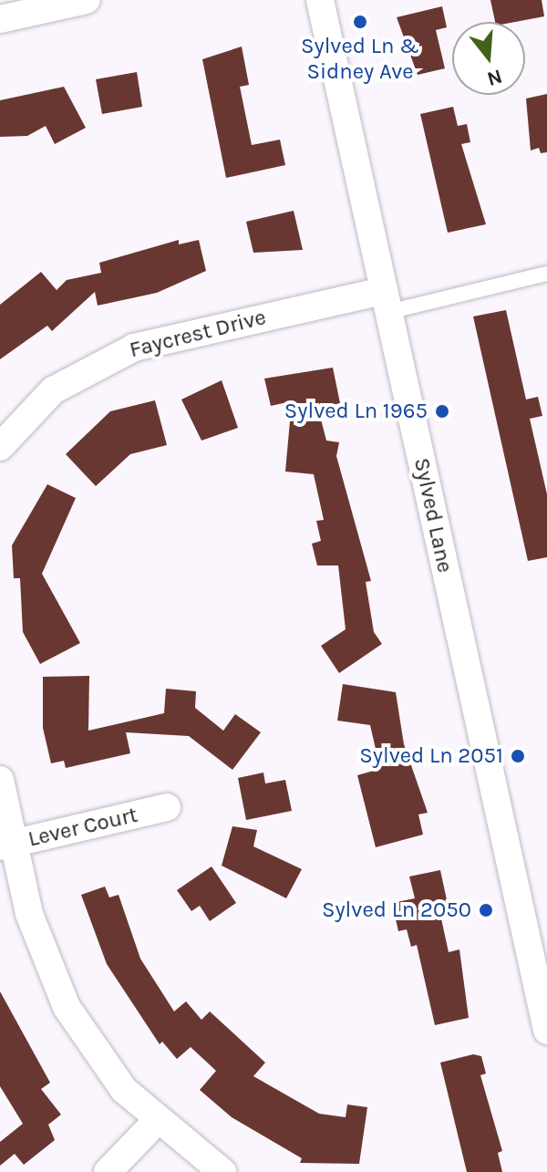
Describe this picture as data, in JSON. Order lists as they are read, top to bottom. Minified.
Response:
{"streets":{"street":["Faycrest Drive","Sylved Lane","Lever Court"]},"crossings":[["Faycrest Drive","Sylved Lane"]],"places":["Sylved Ln & Sidney Ave","Sylved Ln 1965","Sylved Ln 2051","Sylved Ln 2050"],"north":"bottom"}
